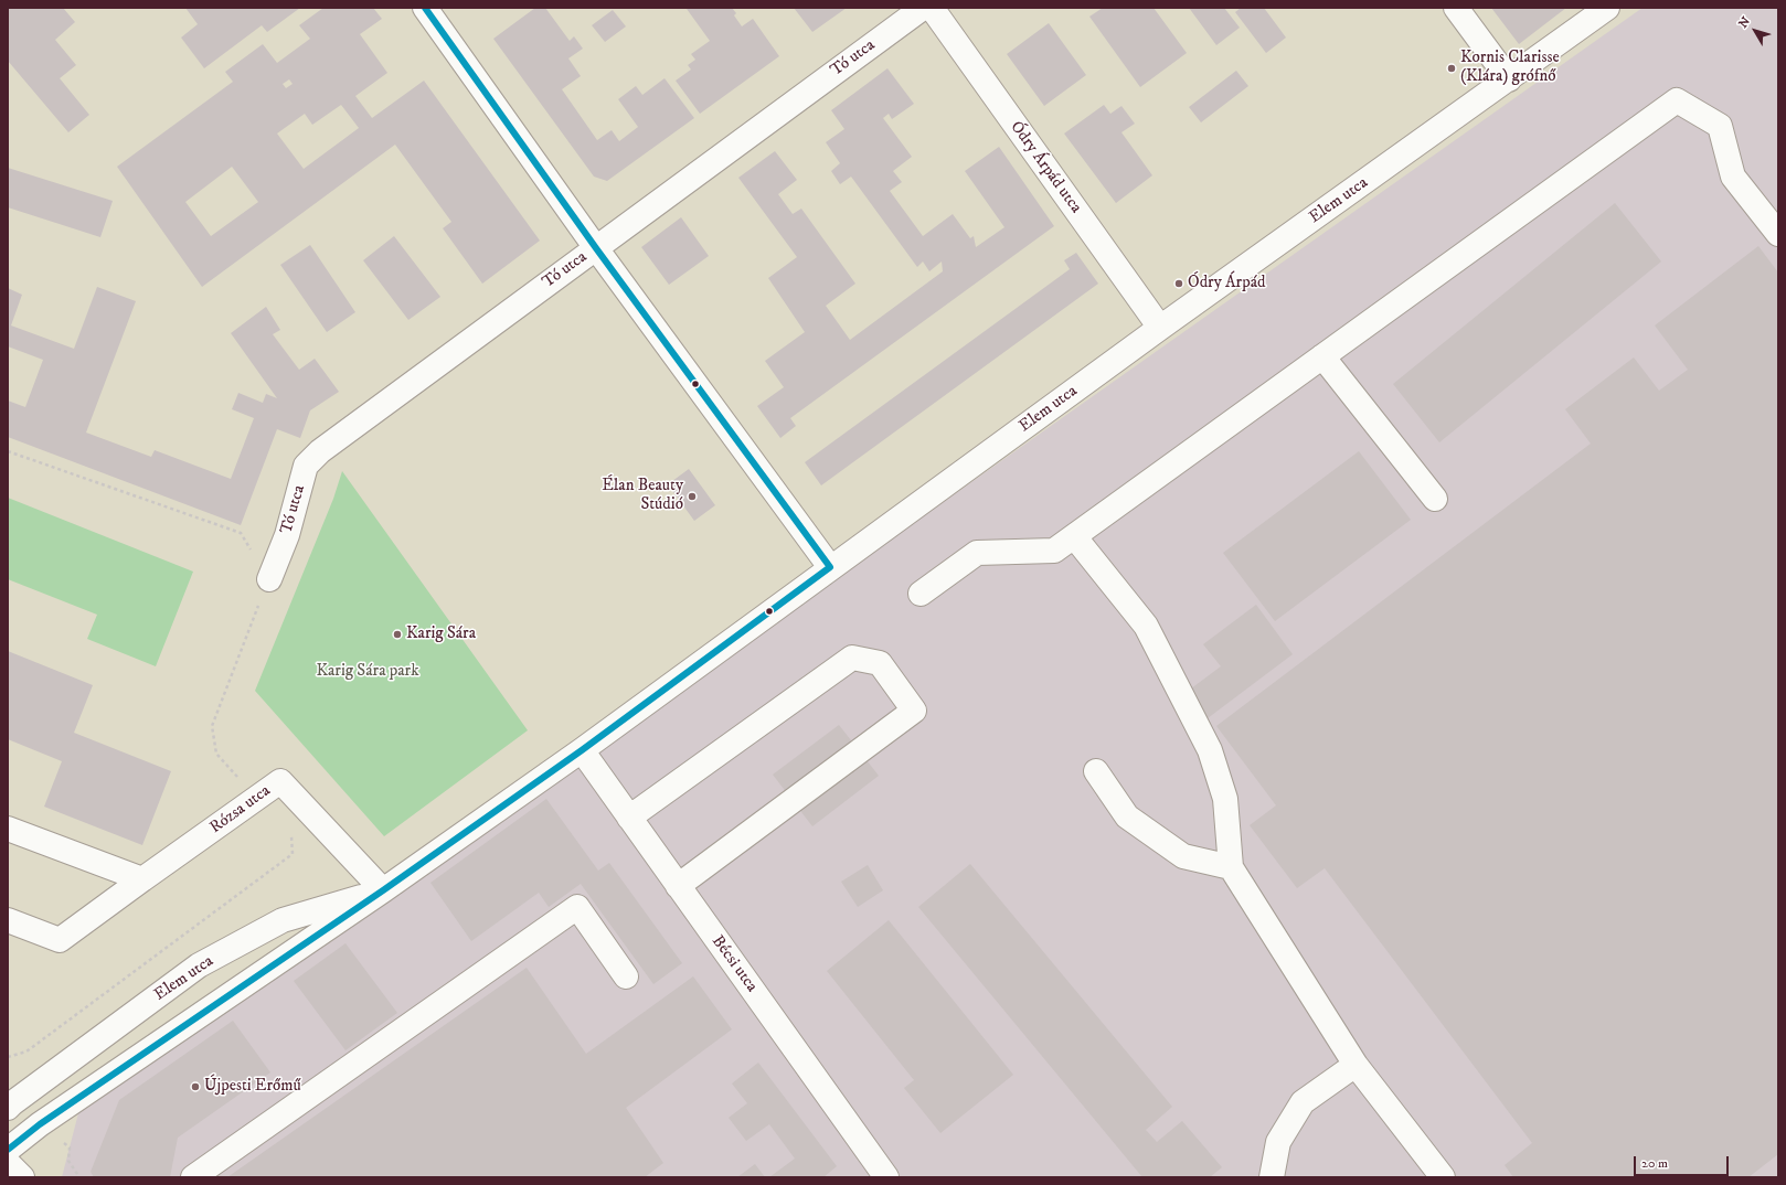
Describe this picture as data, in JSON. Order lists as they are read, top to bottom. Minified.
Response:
{"streets":{"street":["Tó utca","Ódry Árpád utca","Elem utca","Rózsa utca","Bécsi utca"]},"crossings":[["Ódry Árpád utca","Elem utca"],["Elem utca","Rózsa utca"],["Elem utca","Bécsi utca"]],"parks":["Karig Sára park"],"places":["Kornis Clarisse (Klára) grófnő","Ódry Árpád","Élan Beauty Stúdió","Karig Sára","Újpesti Erőmű"],"scale_bar":"20 m","north":"top left"}
